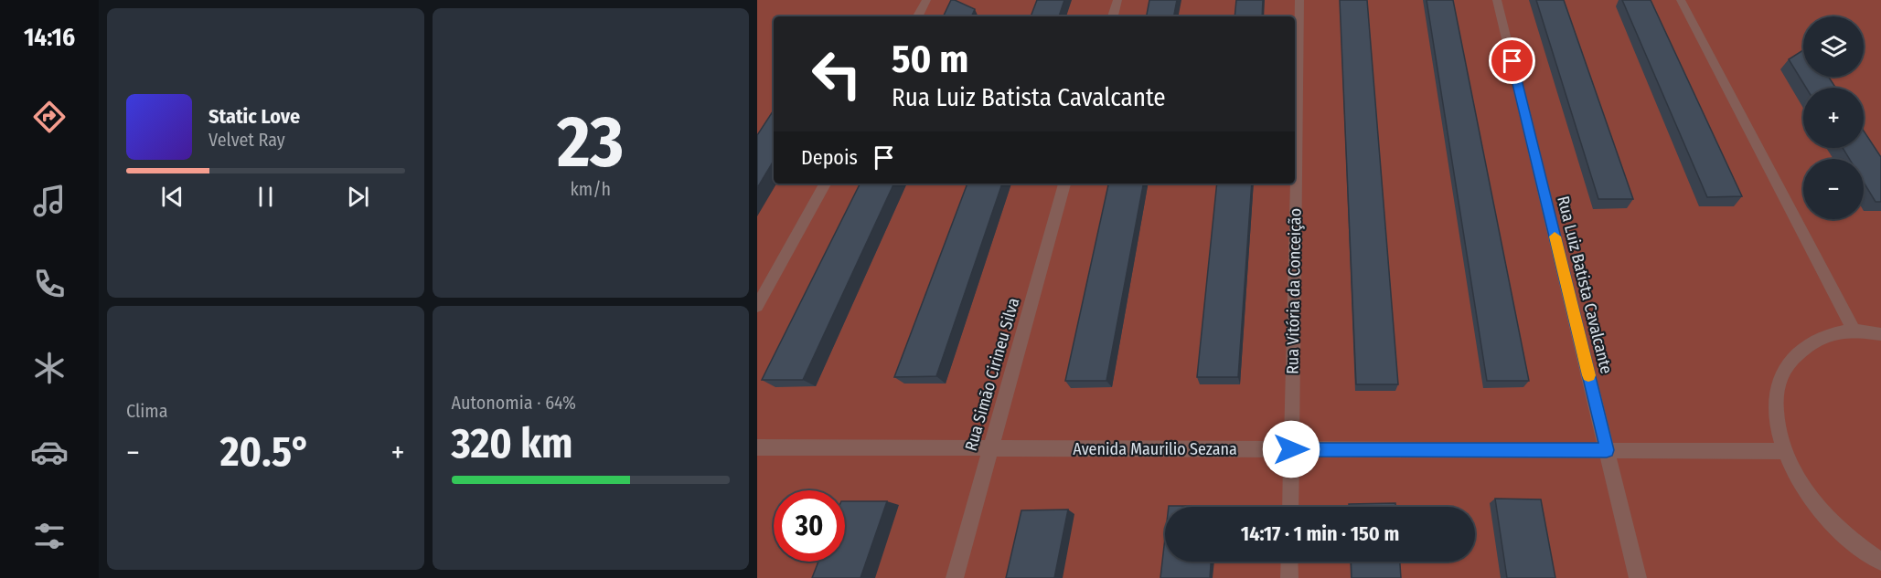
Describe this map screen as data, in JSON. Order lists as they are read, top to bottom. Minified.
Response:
{"streets":{"street":["Rua Luiz Batista Cavalcante","Rua Vitória da Conceição","Rua Simão Cirineu Silva","Avenida Maurilio Sezana"]},"crossings":[["Rua Luiz Batista Cavalcante","Avenida Maurilio Sezana"],["Rua Vitória da Conceição","Avenida Maurilio Sezana"],["Rua Simão Cirineu Silva","Avenida Maurilio Sezana"]],"page":{"tabs":"14:16","tile":[["23","km/h"],"Clima",["Autonomia · 64%","320 km"]],"map_buttons":["+","−"],"turn":["50 m","Rua Luiz Batista Cavalcante"],"song":["Static Love","Velvet Ray"],"then":"Depois","heat":["−","20.5°","+"],"limit":"30","trip":"14:17 · 1 min · 150 m"}}
